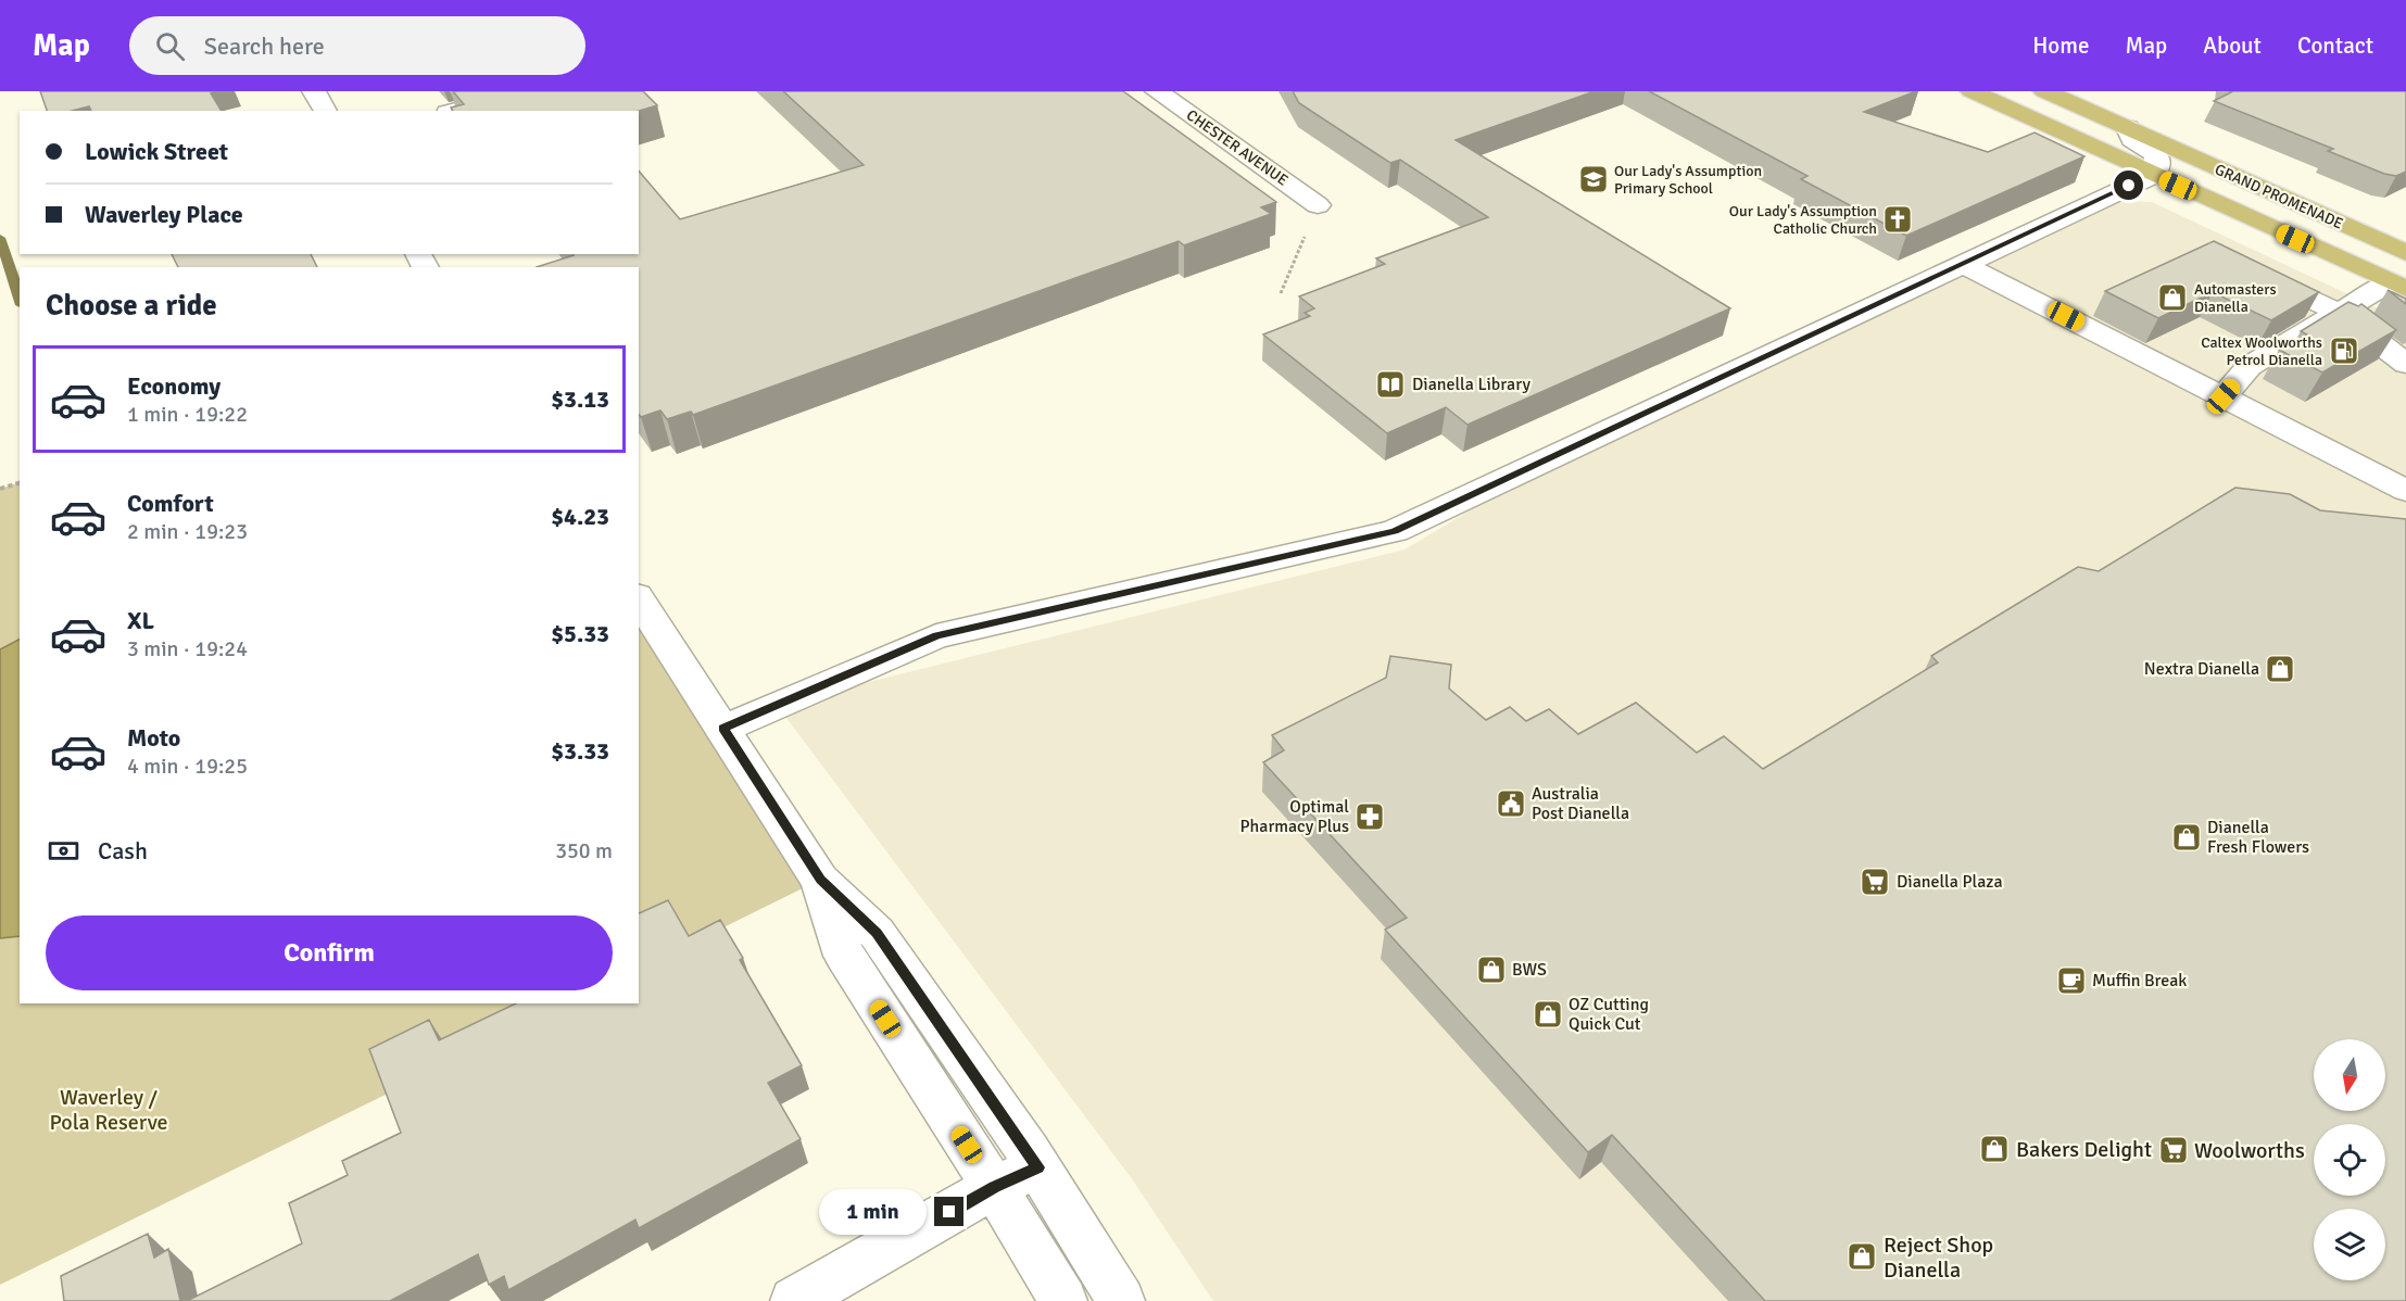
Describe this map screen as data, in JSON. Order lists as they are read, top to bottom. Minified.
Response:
{"streets":{"main road":["GRAND PROMENADE"],"street":["CHESTER AVENUE"]},"parks":["Waverley / Pola Reserve"],"places":{"school or university":["Our Lady's Assumption Primary School"],"church":["Our Lady's Assumption Catholic Church"],"shop":["Automasters Dianella","Nextra Dianella","Dianella Fresh Flowers","BWS","OZ Cutting Quick Cut","Bakers Delight","Reject Shop Dianella"],"fuel station":["Caltex Woolworths Petrol Dianella"],"library":["Dianella Library"],"public building":["Australia Post Dianella"],"pharmacy":["Optimal Pharmacy Plus"],"supermarket":["Dianella Plaza","Woolworths"],"cafe":["Muffin Break"]},"north":"bottom","page":{"header":"Map","search":"Search here","nav":["Home","Map","About","Contact"],"banner":["Lowick Street","Waverley Place"],"heading":"Choose a ride","list":[{"name":"Economy","note":"1 min · 19:22","value":"$3.13"},{"name":"Comfort","note":"2 min · 19:23","value":"$4.23"},{"name":"XL","note":"3 min · 19:24","value":"$5.33"},{"name":"Moto","note":"4 min · 19:25","value":"$3.33"}],"pay":["Cash","350 m"],"buttons":"Confirm","bubble":"1 min"}}
